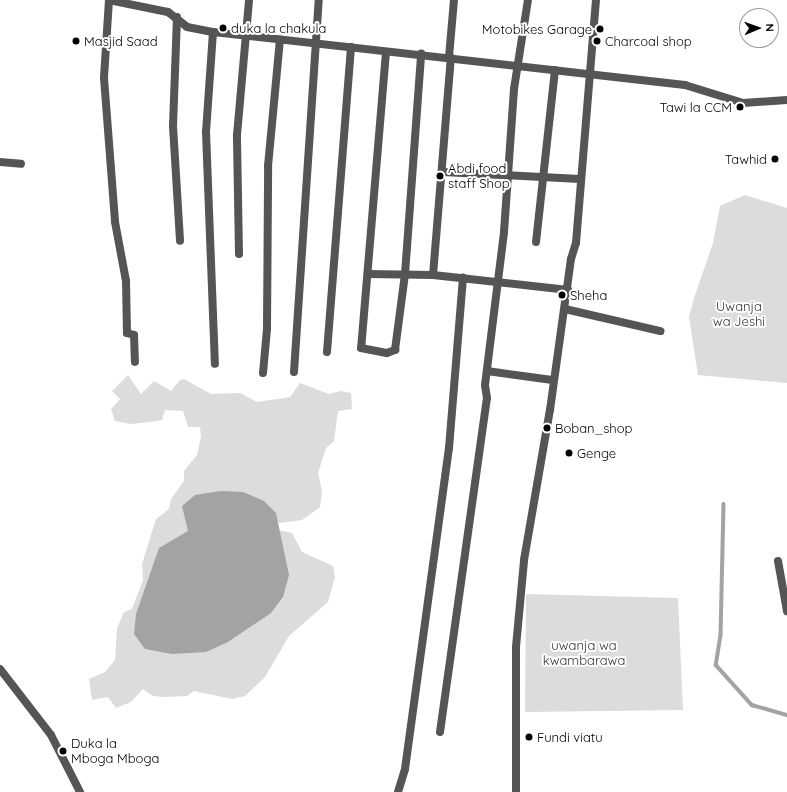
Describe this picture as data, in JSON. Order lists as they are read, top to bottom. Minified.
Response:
{"parks":["Uwanja wa Jeshi","uwanja wa kwambarawa"],"places":["duka la chakula","Motobikes Garage","Masjid Saad","Charcoal shop","Tawi la CCM","Tawhid","Abdi food staff Shop","Sheha","Boban_shop","Genge","Fundi viatu","Duka la Mboga Mboga"],"north":"right"}
